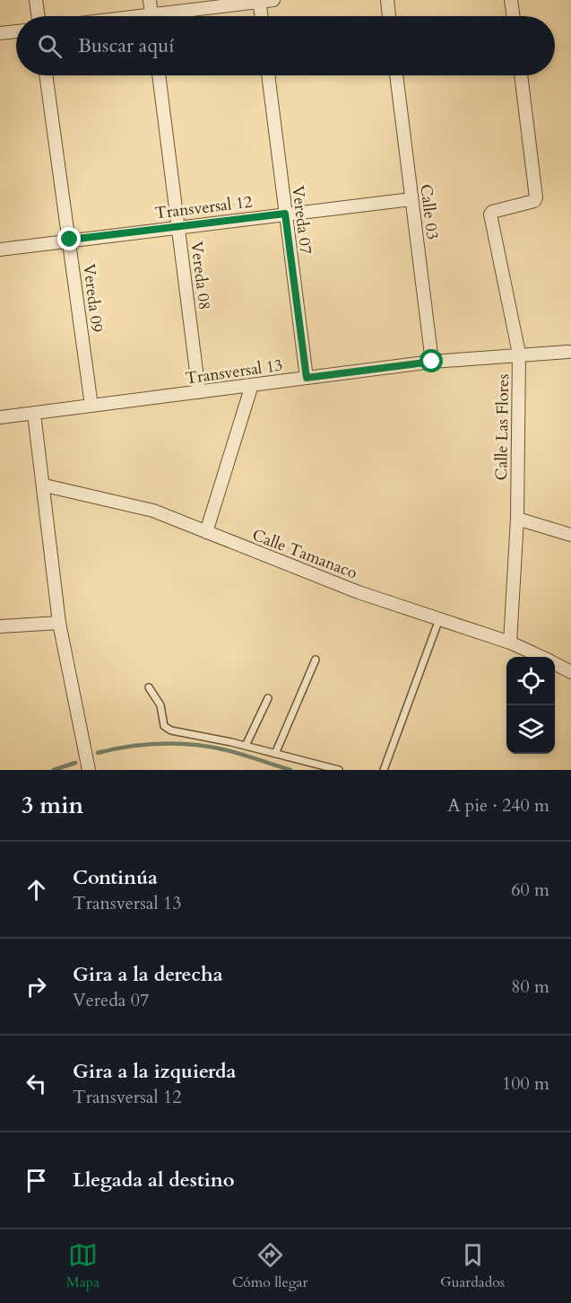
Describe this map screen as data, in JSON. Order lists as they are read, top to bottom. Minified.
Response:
{"streets":{"street":["Transversal 12","Calle 03","Vereda 07","Vereda 08","Vereda 09","Transversal 13","Calle Las Flores","Calle Tamanaco"]},"crossings":[["Transversal 12","Calle 03"],["Transversal 12","Vereda 07"],["Transversal 12","Vereda 08"],["Transversal 12","Vereda 09"],["Calle 03","Transversal 13"],["Vereda 07","Transversal 13"],["Vereda 08","Transversal 13"],["Vereda 09","Transversal 13"],["Transversal 13","Calle Las Flores"],["Calle Las Flores","Calle Tamanaco"]],"page":{"search":"Buscar aquí","heading":["3 min","A pie · 240 m"],"list":[["Continúa","Transversal 13","60 m"],["Gira a la derecha","Vereda 07","80 m"],["Gira a la izquierda","Transversal 12","100 m"],"Llegada al destino"],"nav":["Mapa","Cómo llegar","Guardados"]}}
